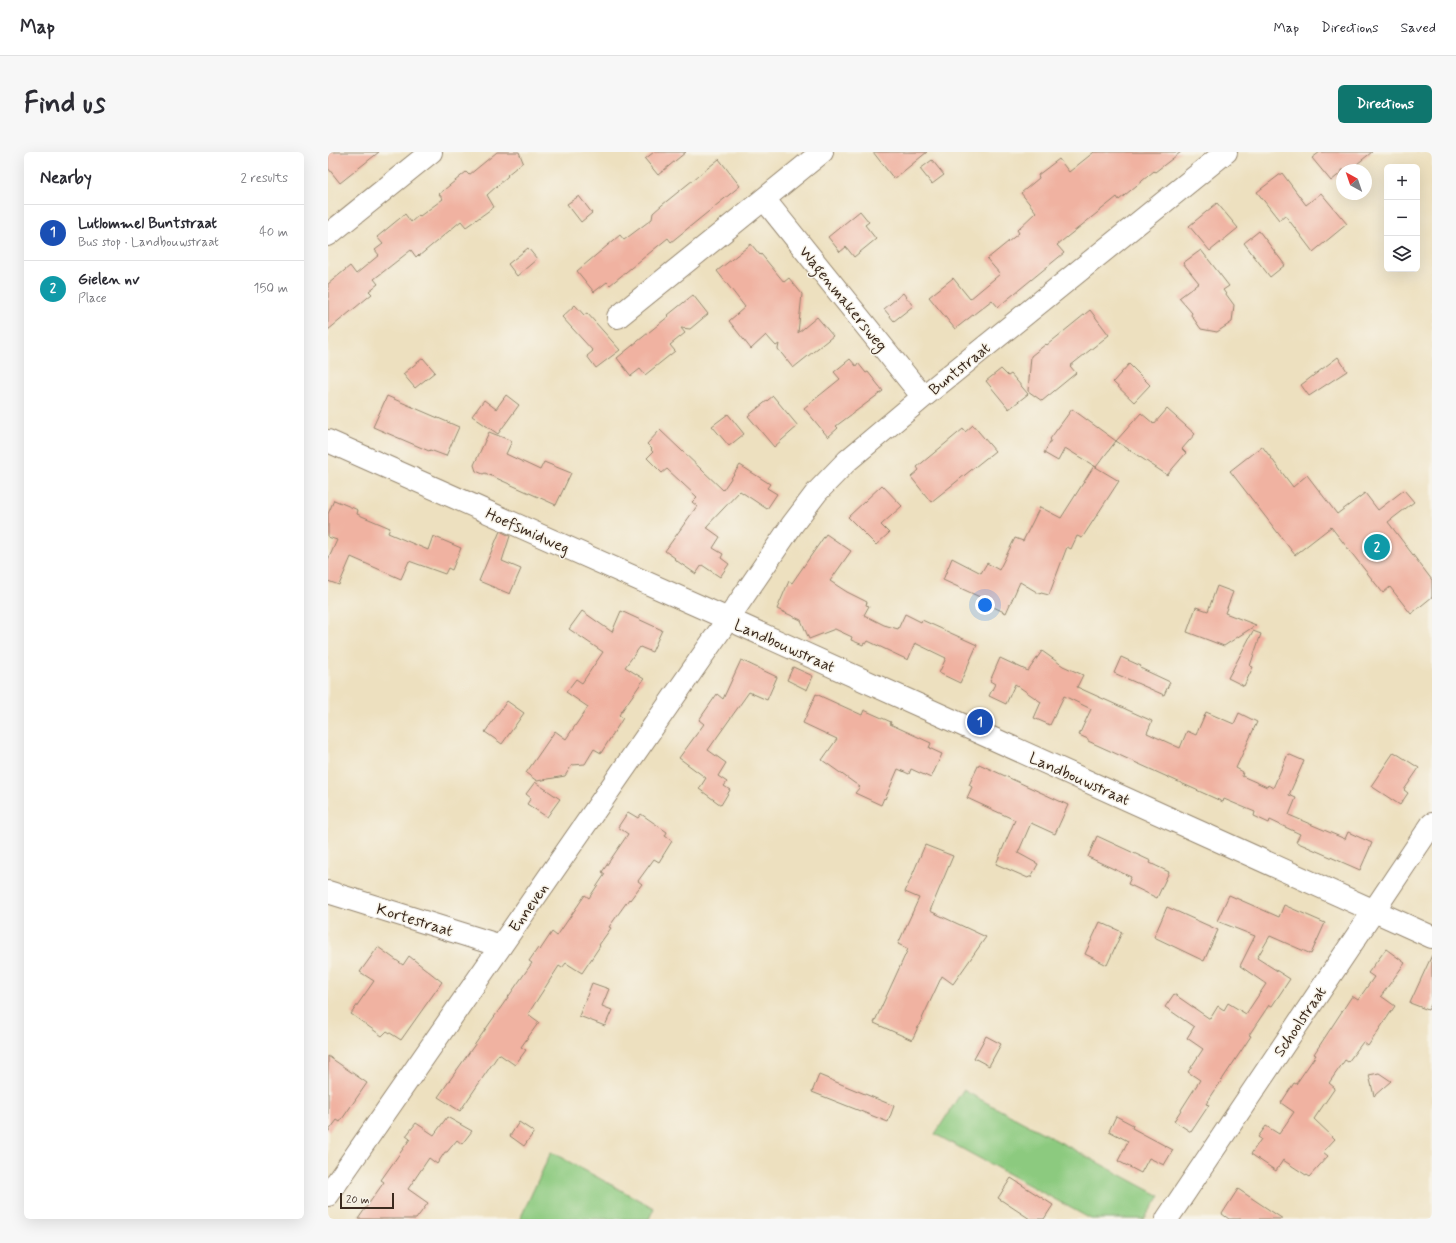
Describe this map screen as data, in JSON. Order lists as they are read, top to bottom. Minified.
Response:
{"streets":{"street":["Wagenmakersweg","Buntstraat","Hoefsmidweg","Landbouwstraat","Enneven","Kortestraat","Schoolstraat"]},"crossings":[["Wagenmakersweg","Buntstraat"],["Buntstraat","Hoefsmidweg"],["Buntstraat","Landbouwstraat"],["Buntstraat","Enneven"],["Hoefsmidweg","Landbouwstraat"],["Hoefsmidweg","Enneven"],["Landbouwstraat","Enneven"],["Landbouwstraat","Schoolstraat"],["Enneven","Kortestraat"]],"scale_bar":"20 m","north":"top left","page":{"header":"Map","nav":["Map","Directions","Saved"],"buttons":"Directions","title":"Find us","heading":["Nearby","2 results"],"map_buttons":["+","−"],"list":[{"mark":"1","name":"Lutlommel Buntstraat","note":"Bus stop · Landbouwstraat","value":"40 m"},{"mark":"2","name":"Gielen nv","note":"Place","value":"150 m"}],"pins":["2","1"],"scale":"20 m"}}
